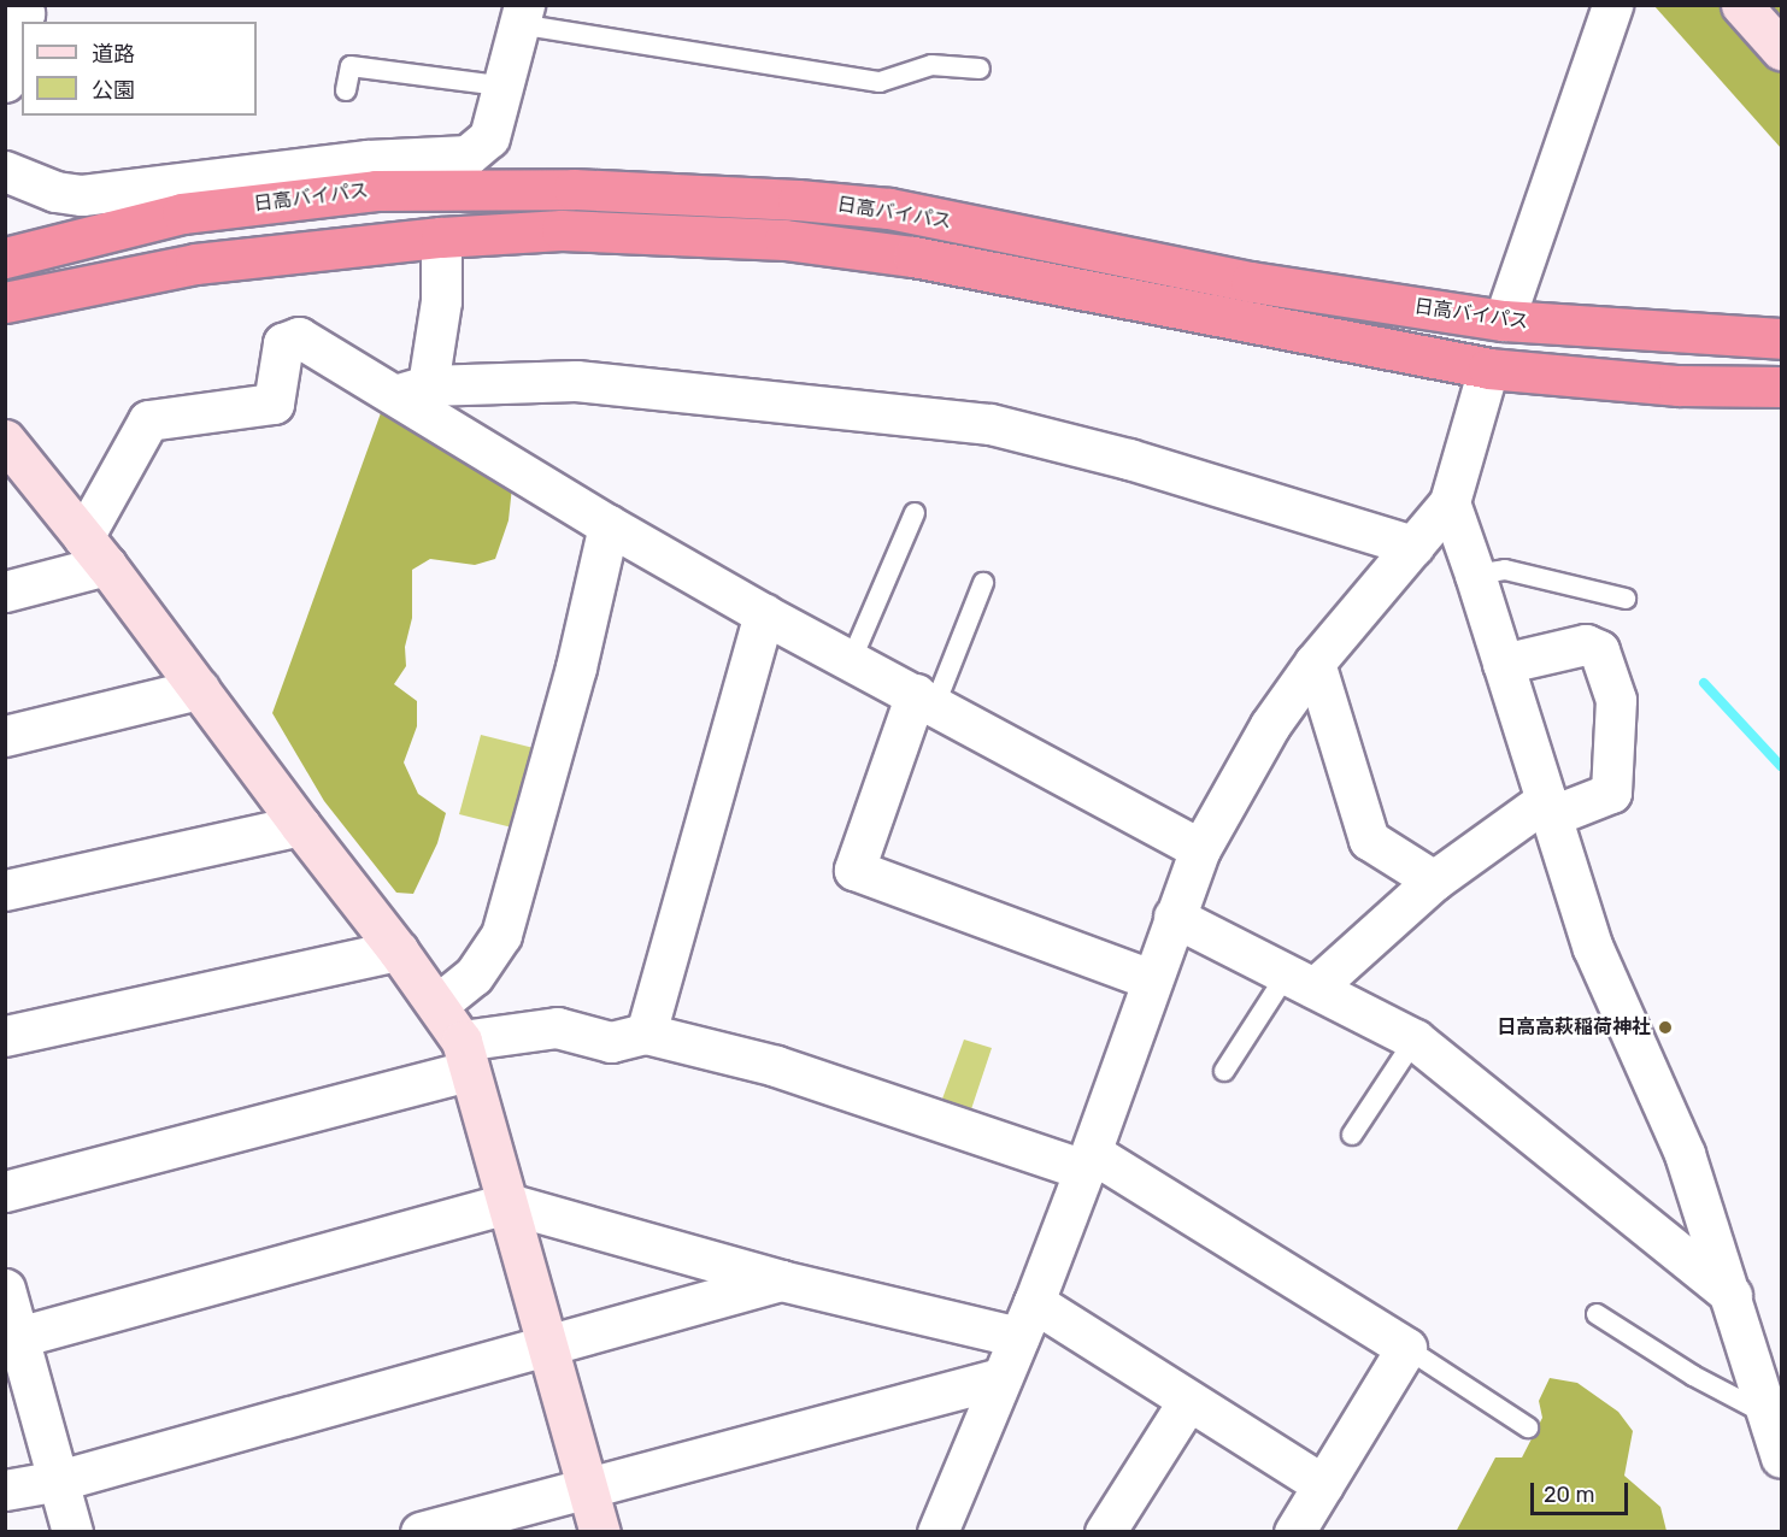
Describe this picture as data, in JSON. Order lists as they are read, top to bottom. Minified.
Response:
{"streets":{"highway":["日高バイパス"]},"places":["日高高萩稲荷神社"],"legend":["道路","公園"],"scale_bar":"20 m"}
